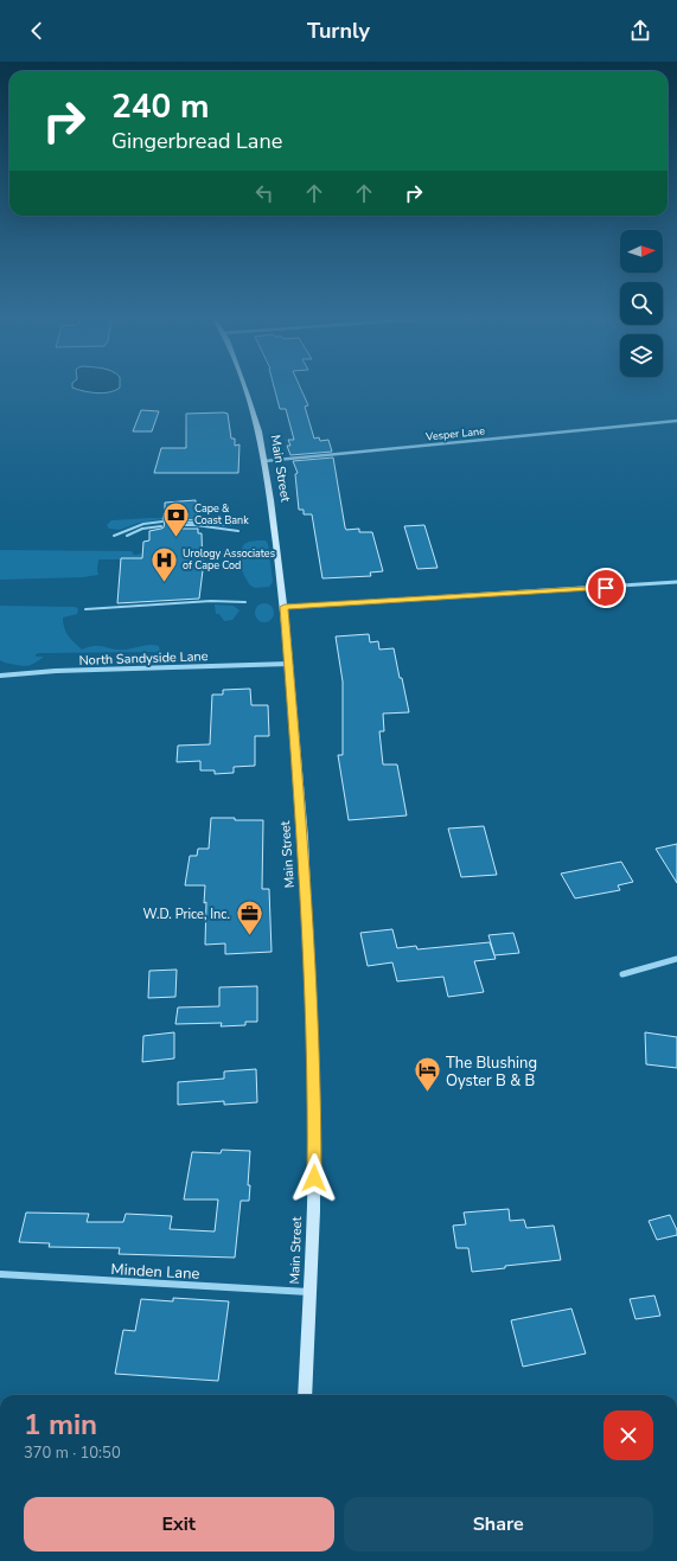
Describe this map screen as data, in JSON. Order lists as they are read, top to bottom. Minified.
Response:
{"streets":{"main road":["Main Street"],"street":["Vesper Lane","North Sandyside Lane","Minden Lane"]},"crossings":[["Vesper Lane","Main Street"],["Main Street","North Sandyside Lane"],["Main Street","Minden Lane"]],"places":{"bank":["Cape & Coast Bank"],"hospital":["Urology Associates of Cape Cod"],"office":["W.D. Price, Inc."],"hotel":["The Blushing Oyster B & B"]},"north":"right","page":{"header":"Turnly","turn":["240 m","Gingerbread Lane"],"heading":["1 min","370 m · 10:50"],"buttons":["Exit","Share"]}}
